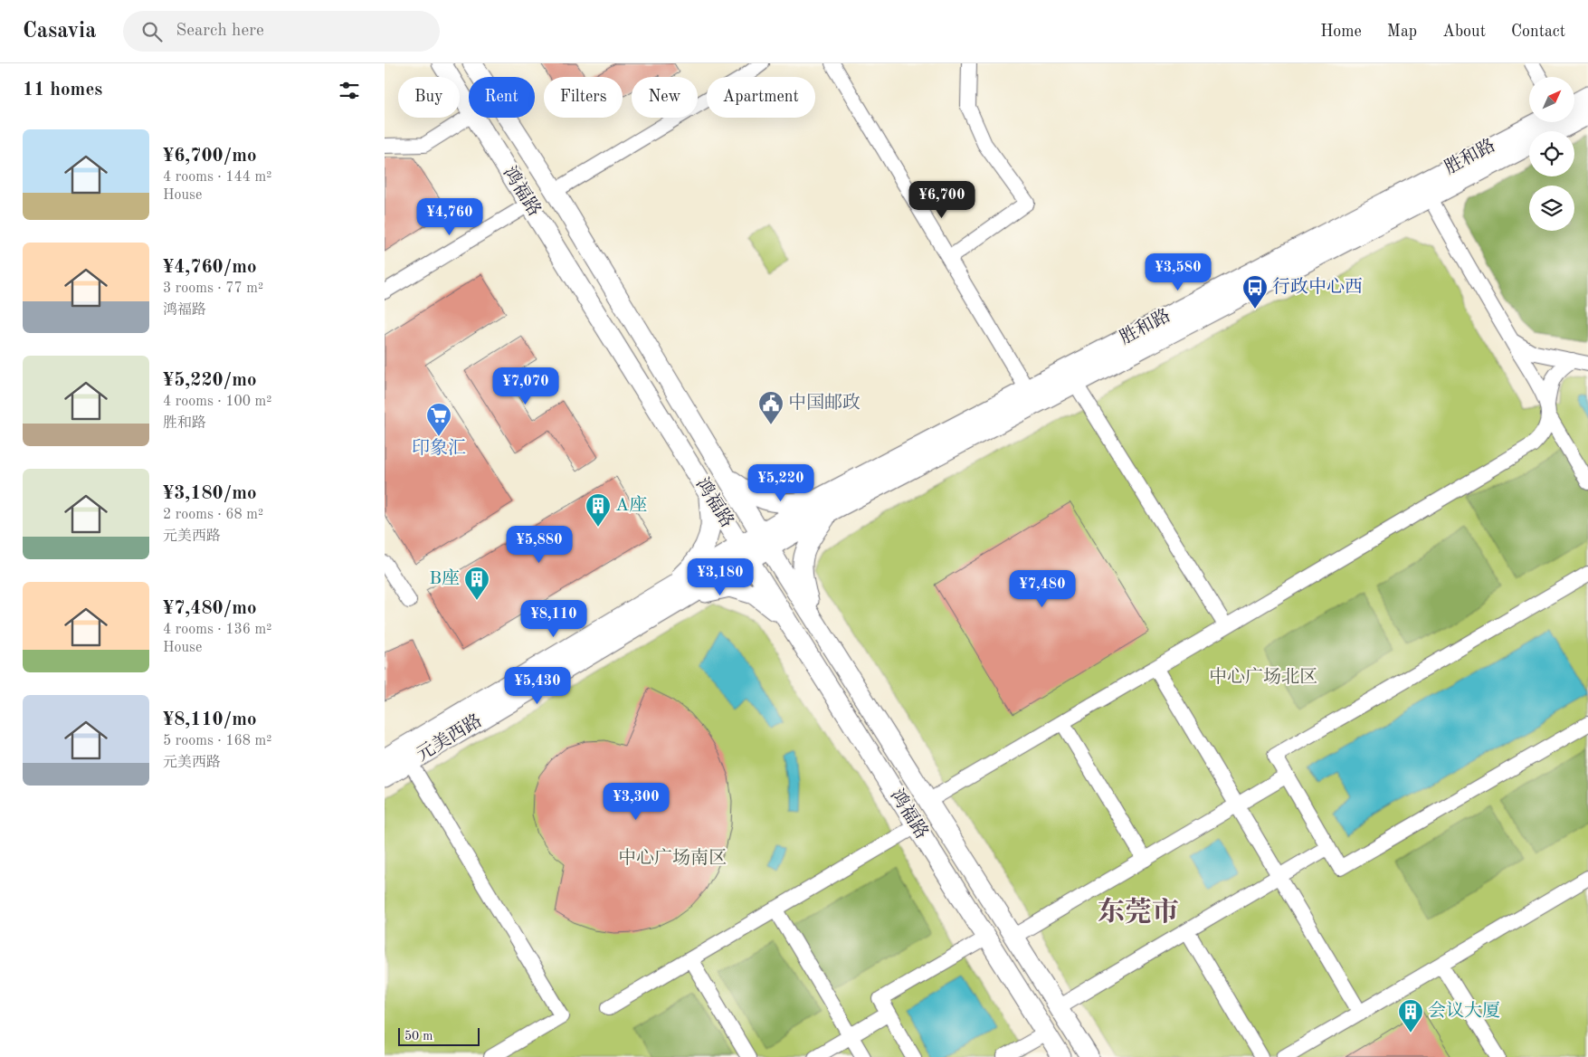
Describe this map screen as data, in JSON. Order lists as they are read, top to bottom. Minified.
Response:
{"streets":{"main road":["胜和路","鸿福路","元美西路"]},"crossings":[["胜和路","鸿福路"],["胜和路","元美西路"],["鸿福路","元美西路"]],"districts":["东莞市"],"parks":["中心广场北区","中心广场南区"],"places":{"bus stop":["行政中心西"],"public building":["中国邮政"],"supermarket":["印象汇"],"building":["A座","B座","会议大厦"]},"scale_bar":"50 m","north":"top right","page":{"header":"Casavia","search":"Search here","nav":["Home","Map","About","Contact"],"heading":"11 homes","chip":["Buy","Rent","Filters","New","Apartment"],"list":[{"name":"¥6,700/mo","note":"4 rooms · 144 m² · House"},{"name":"¥4,760/mo","note":"3 rooms · 77 m² · 鸿福路"},{"name":"¥5,220/mo","note":"4 rooms · 100 m² · 胜和路"},{"name":"¥3,180/mo","note":"2 rooms · 68 m² · 元美西路"},{"name":"¥7,480/mo","note":"4 rooms · 136 m² · House"},{"name":"¥8,110/mo","note":"5 rooms · 168 m² · 元美西路"}],"price":["¥6,700","¥4,760","¥3,580","¥7,070","¥5,220","¥5,880","¥3,180","¥7,480","¥8,110","¥5,430","¥3,300"],"scale":"50 m"}}
